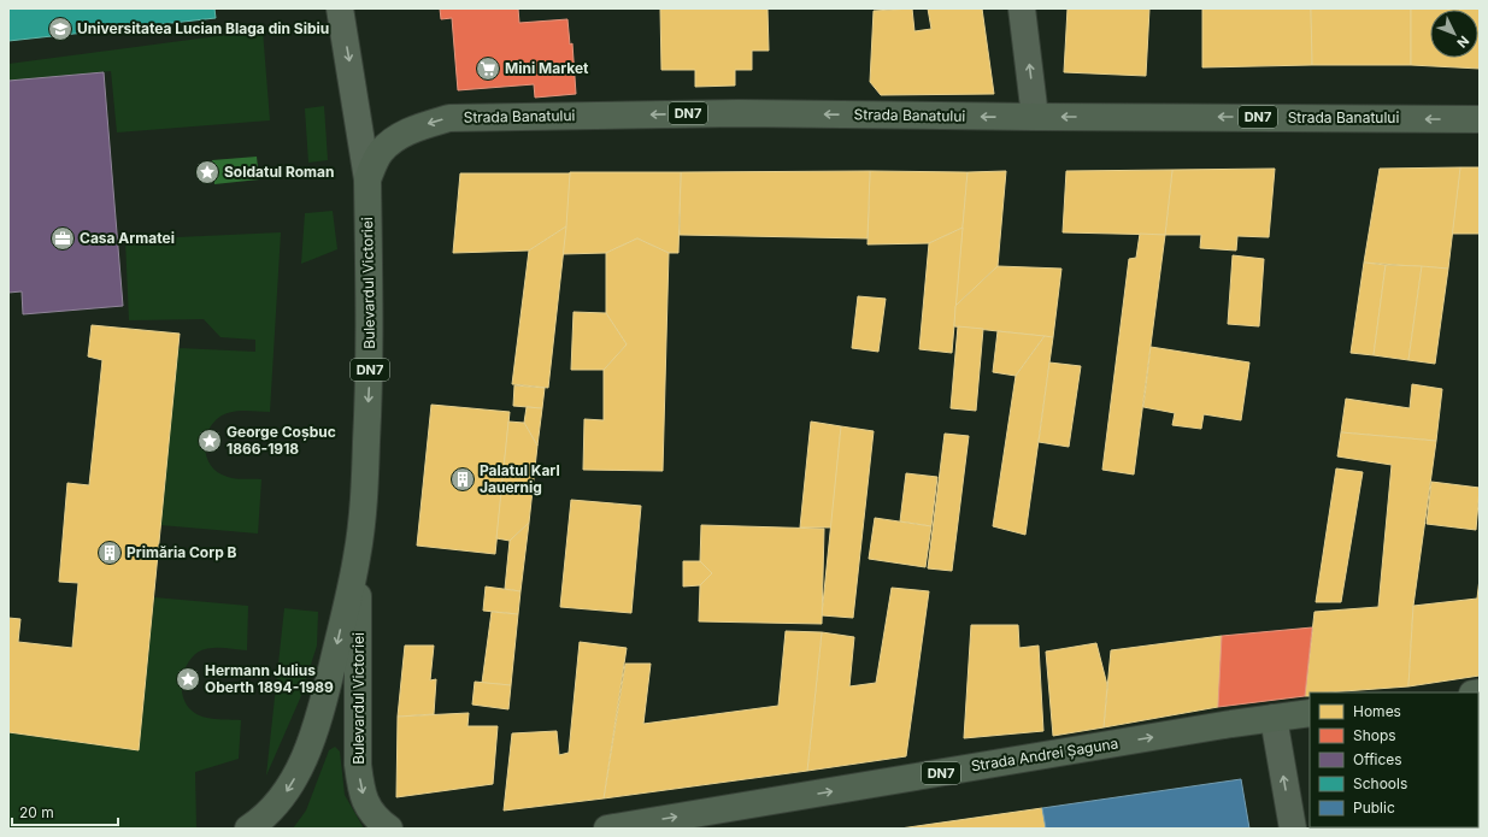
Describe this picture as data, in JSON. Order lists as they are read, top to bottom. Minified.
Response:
{"streets":{"main road":["DN7","Strada Banatului","Bulevardul Victoriei","Strada Andrei Șaguna"]},"crossings":[["Strada Banatului","Bulevardul Victoriei"]],"one_way":["Strada Banatului","Bulevardul Victoriei","Strada Andrei Șaguna"],"places":{"school or university":["Universitatea Lucian Blaga din Sibiu"],"supermarket":["Mini Market"],"place":["Soldatul Roman","George Coșbuc 1866-1918","Hermann Julius Oberth 1894-1989"],"office":["Casa Armatei"],"building":["Palatul Karl Jauernig","Primăria Corp B"]},"legend":["Homes","Shops","Offices","Schools","Public"],"scale_bar":"20 m","north":"bottom right"}
